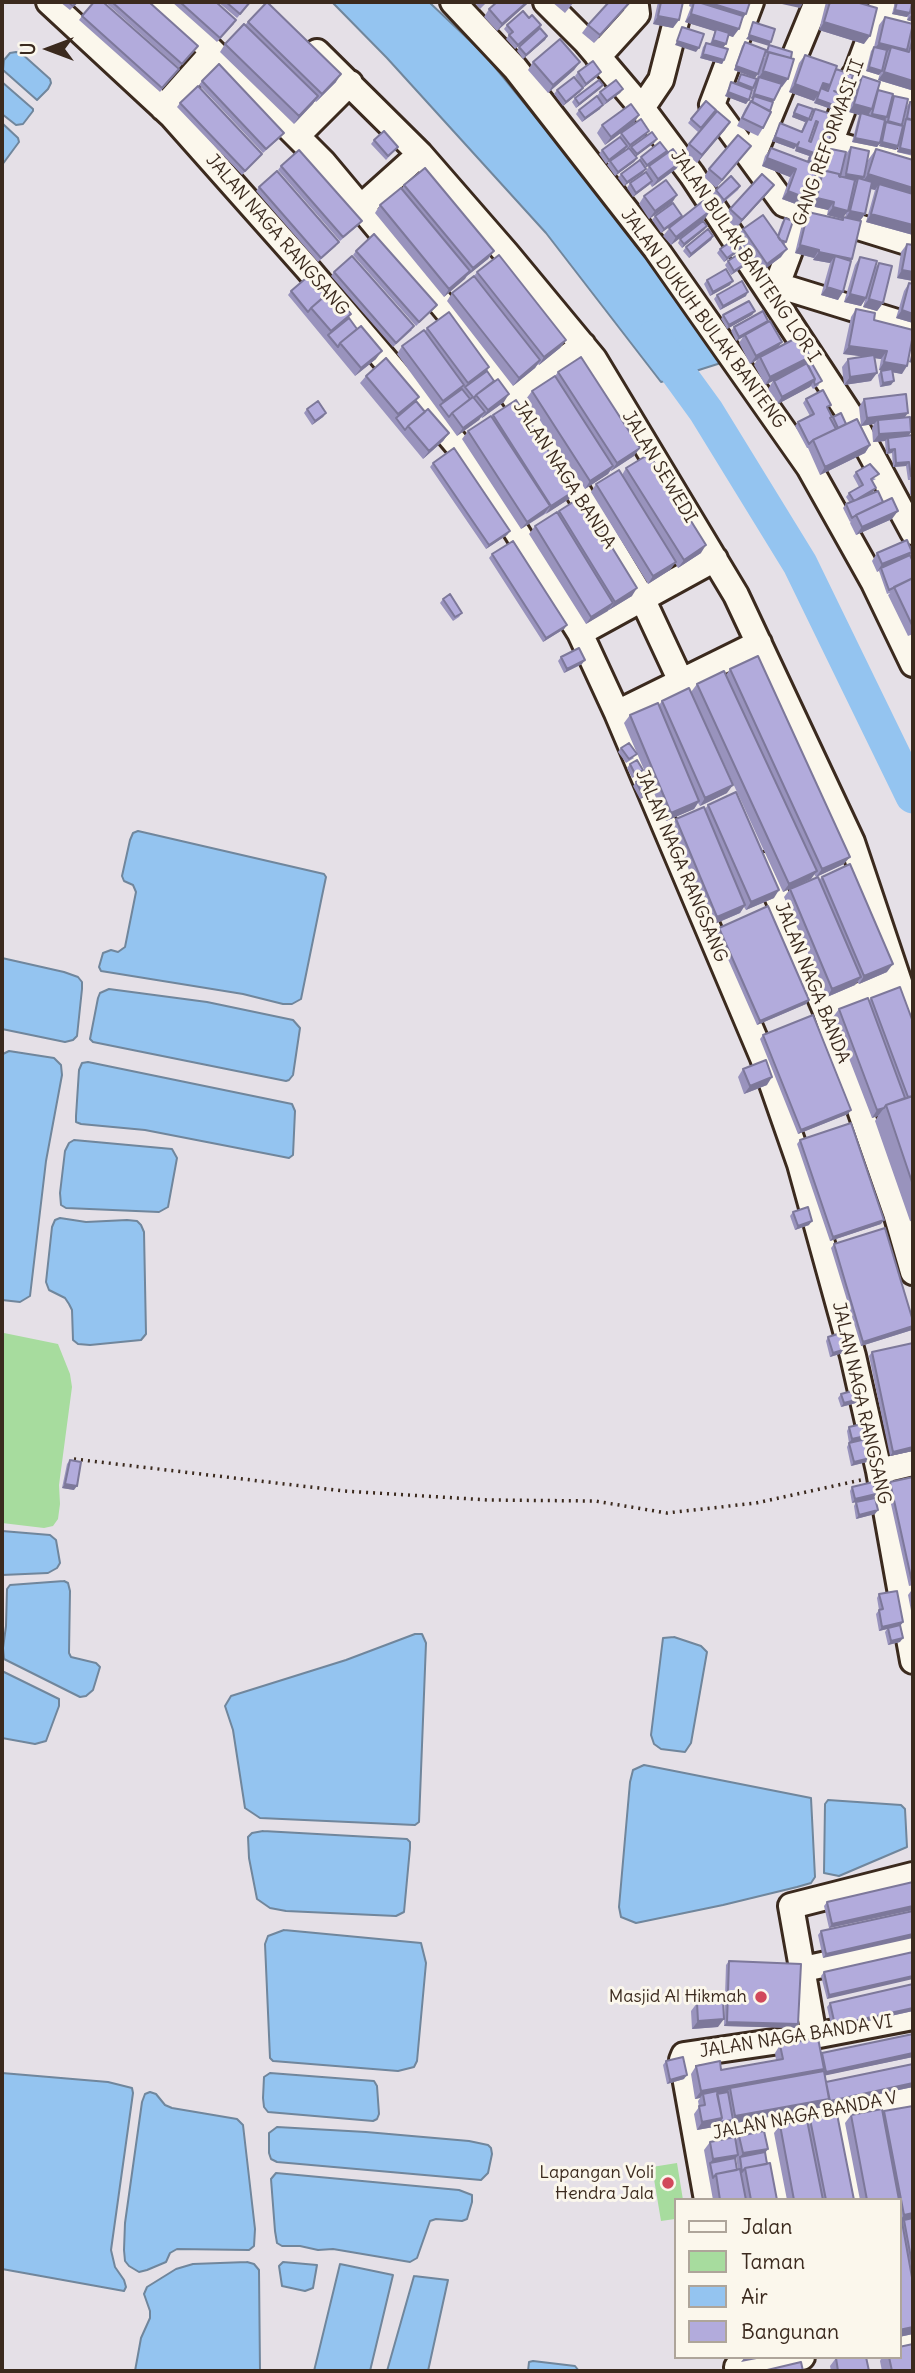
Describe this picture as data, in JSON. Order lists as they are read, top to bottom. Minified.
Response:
{"streets":{"street":["GANG REFORMASI II","JALAN NAGA RANGSANG","JALAN BULAK BANTENG LOR I","JALAN DUKUH BULAK BANTENG","JALAN SEWEDI","JALAN NAGA BANDA","JALAN NAGA BANDA VI","JALAN NAGA BANDA V"]},"crossings":[["GANG REFORMASI II","JALAN BULAK BANTENG LOR I"],["JALAN NAGA BANDA VI","JALAN NAGA BANDA V"]],"places":["Masjid Al Hikmah","Lapangan Voli Hendra Jala"],"legend":["Jalan","Taman","Air","Bangunan"],"north":"left"}
